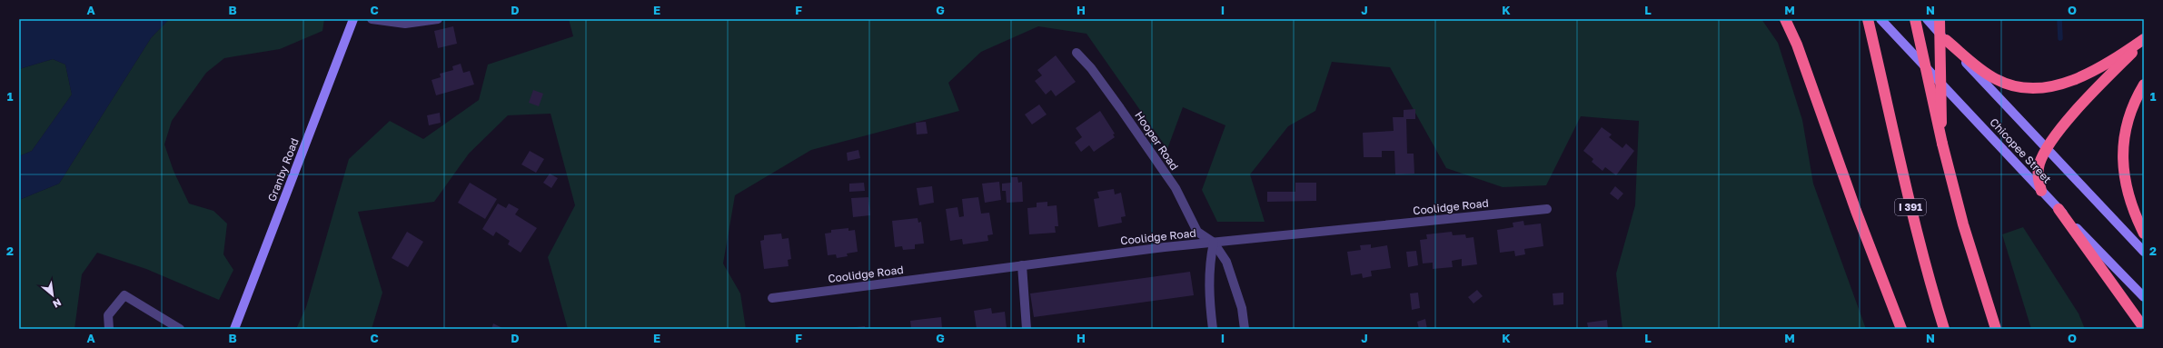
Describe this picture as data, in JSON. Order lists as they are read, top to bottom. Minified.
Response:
{"streets":{"highway":["I 391"],"main road":["Chicopee Street","Granby Road"],"street":["Hooper Road","Coolidge Road"]},"crossings":[["Hooper Road","Coolidge Road"]],"north":"bottom right","grid":{"columns":["A","B","C","D","E","F","G","H","I","J","K","L","M","N","O"],"rows":["1","2"]}}
